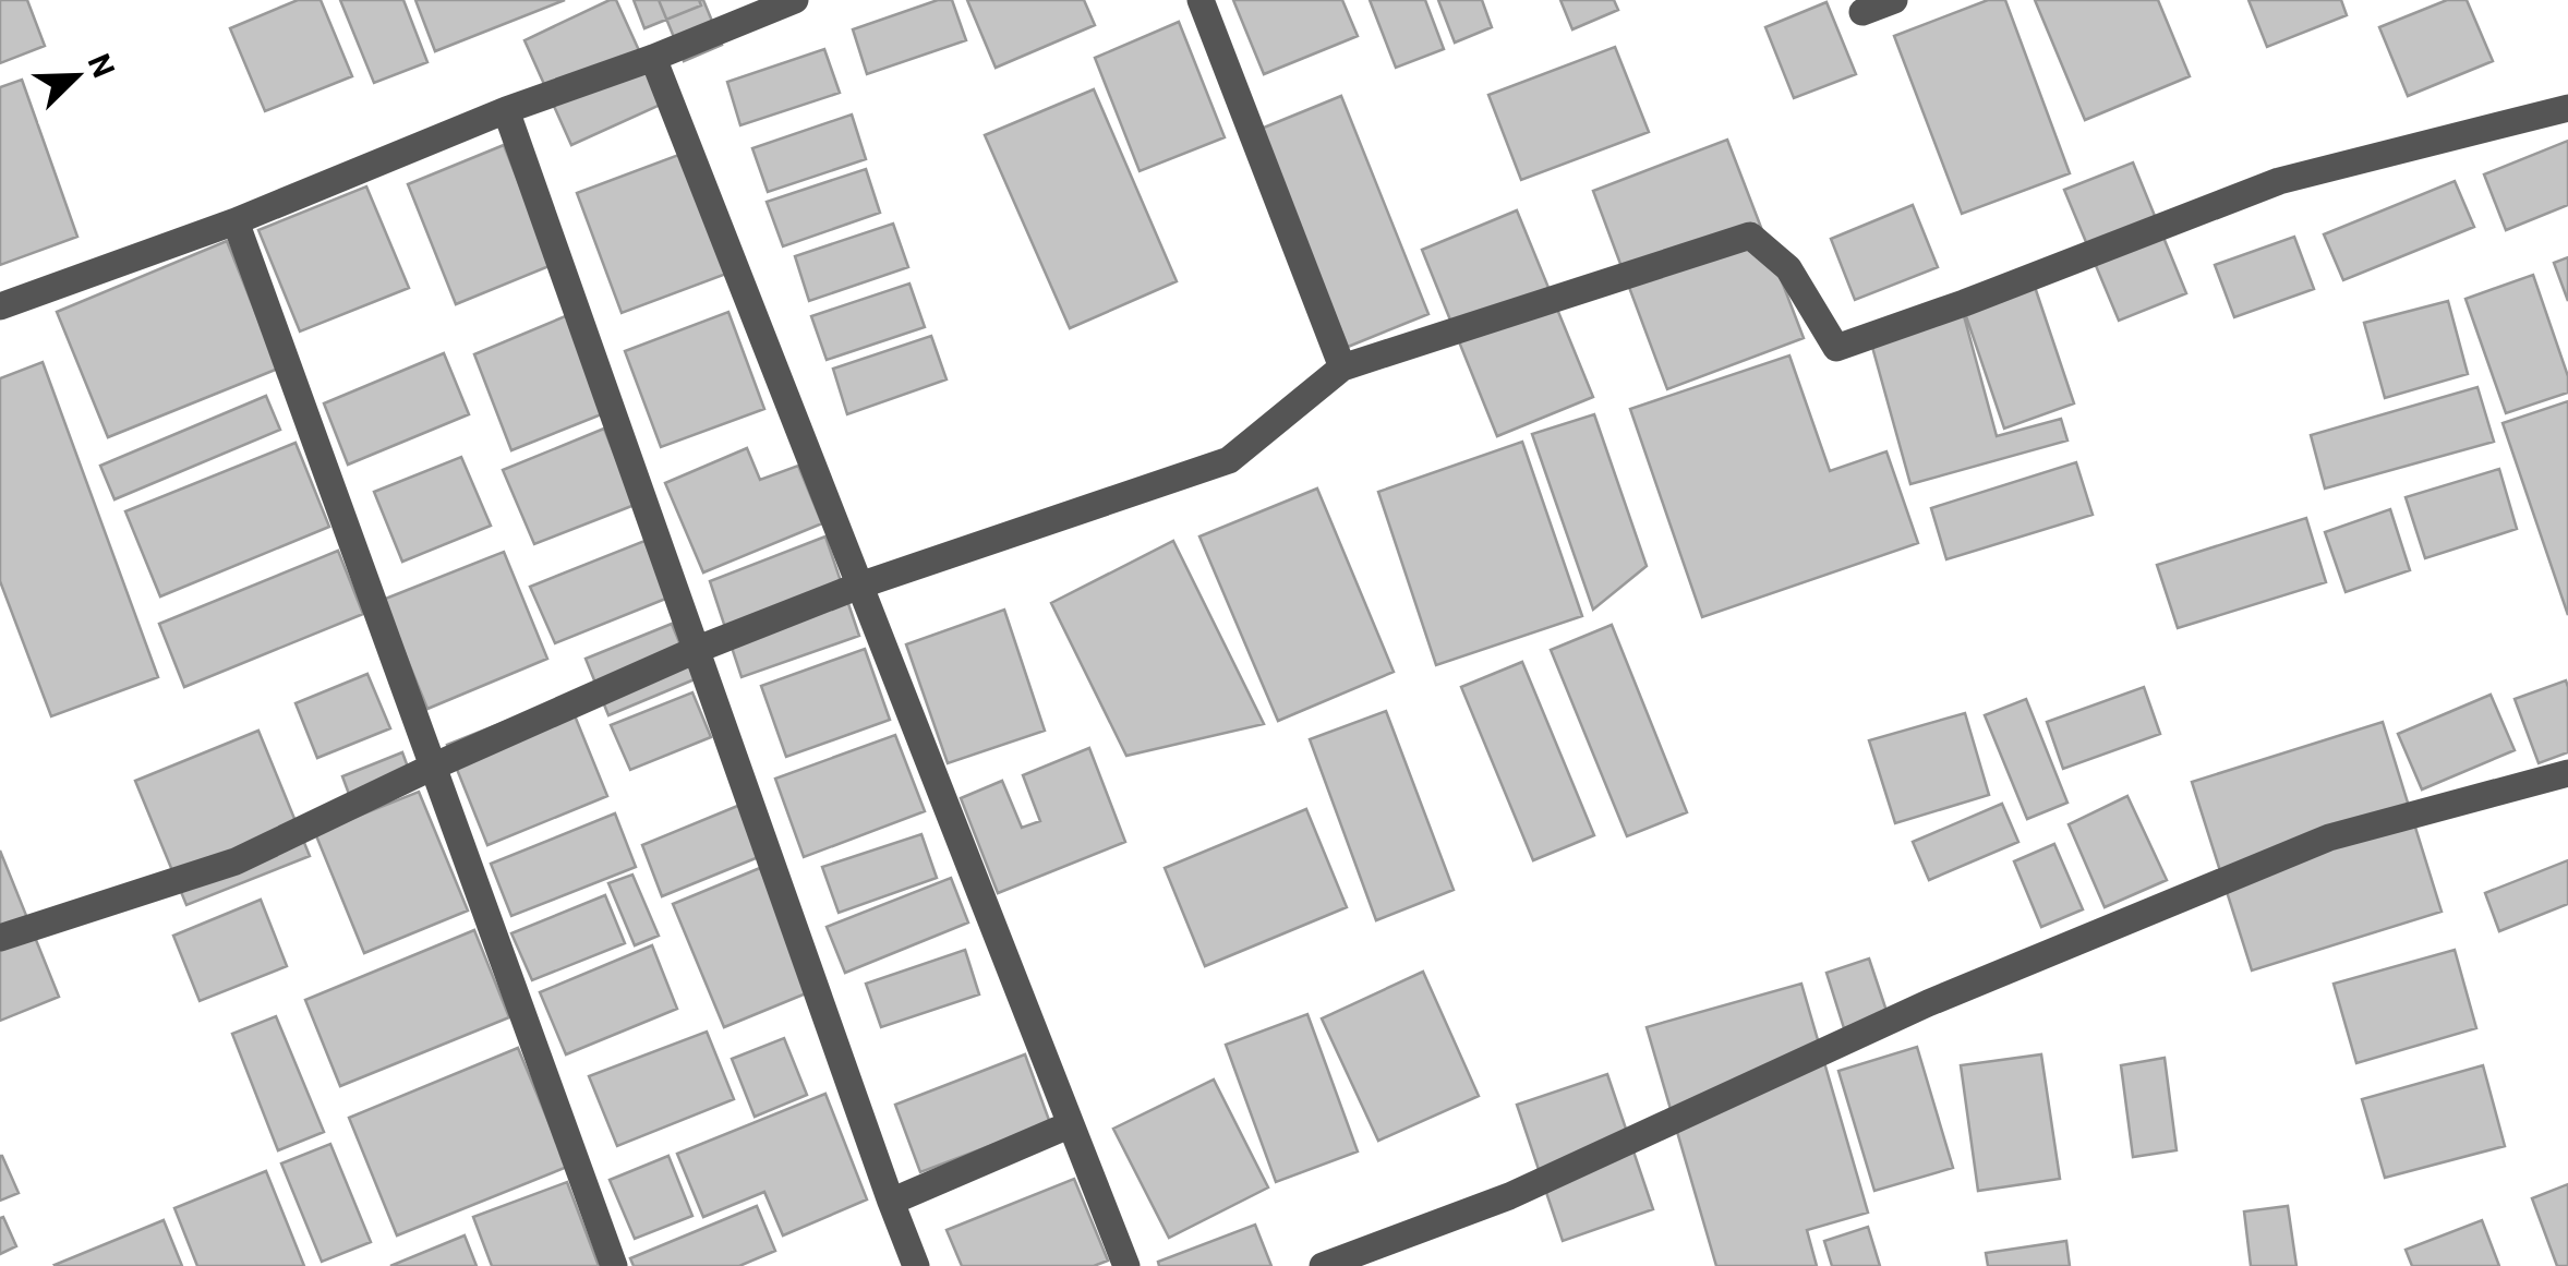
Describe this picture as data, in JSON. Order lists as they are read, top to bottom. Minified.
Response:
{"north":"top right"}
